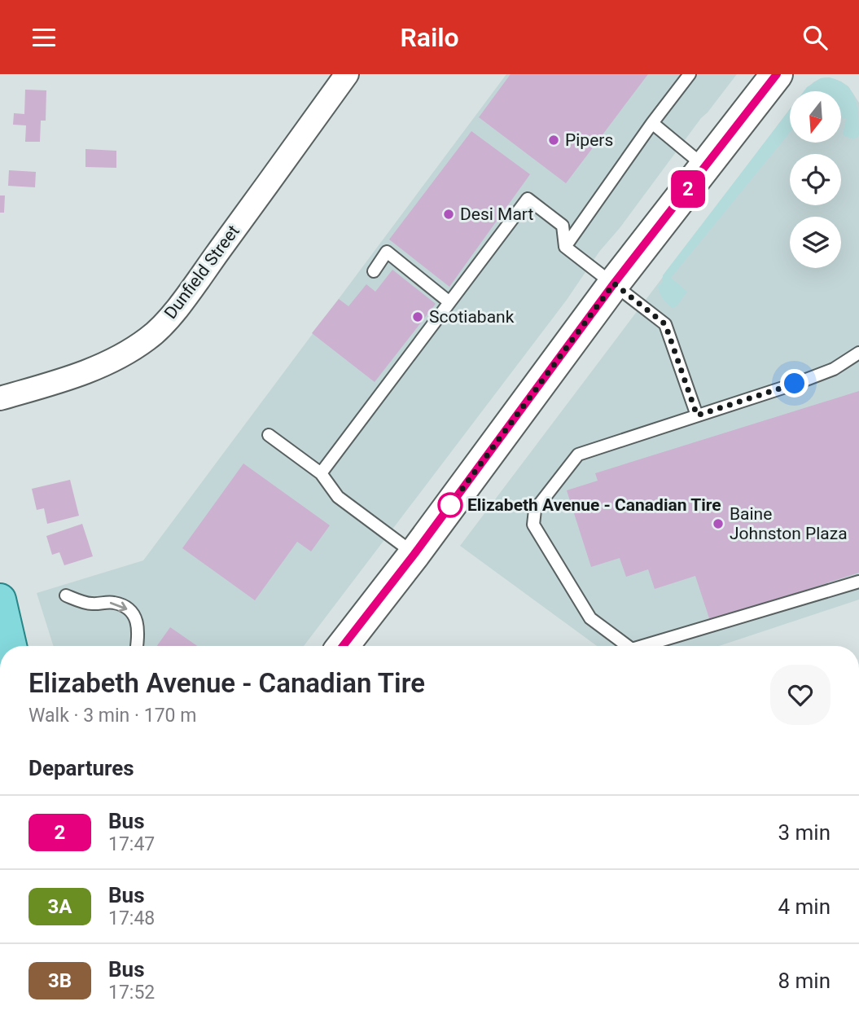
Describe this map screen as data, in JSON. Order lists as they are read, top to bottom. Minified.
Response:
{"streets":{"street":["Dunfield Street"]},"places":["Pipers","Desi Mart","Scotiabank","Elizabeth Avenue - Canadian Tire","Baine Johnston Plaza"],"lines":["bus line 2"],"north":"bottom","page":{"header":"Railo","on_map":"2","heading":[["Elizabeth Avenue - Canadian Tire","Walk · 3 min · 170 m"],"Departures"],"list":[{"mark":"2","name":"Bus","note":"17:47","value":"3 min"},{"mark":"3A","name":"Bus","note":"17:48","value":"4 min"},{"mark":"3B","name":"Bus","note":"17:52","value":"8 min"}]}}
